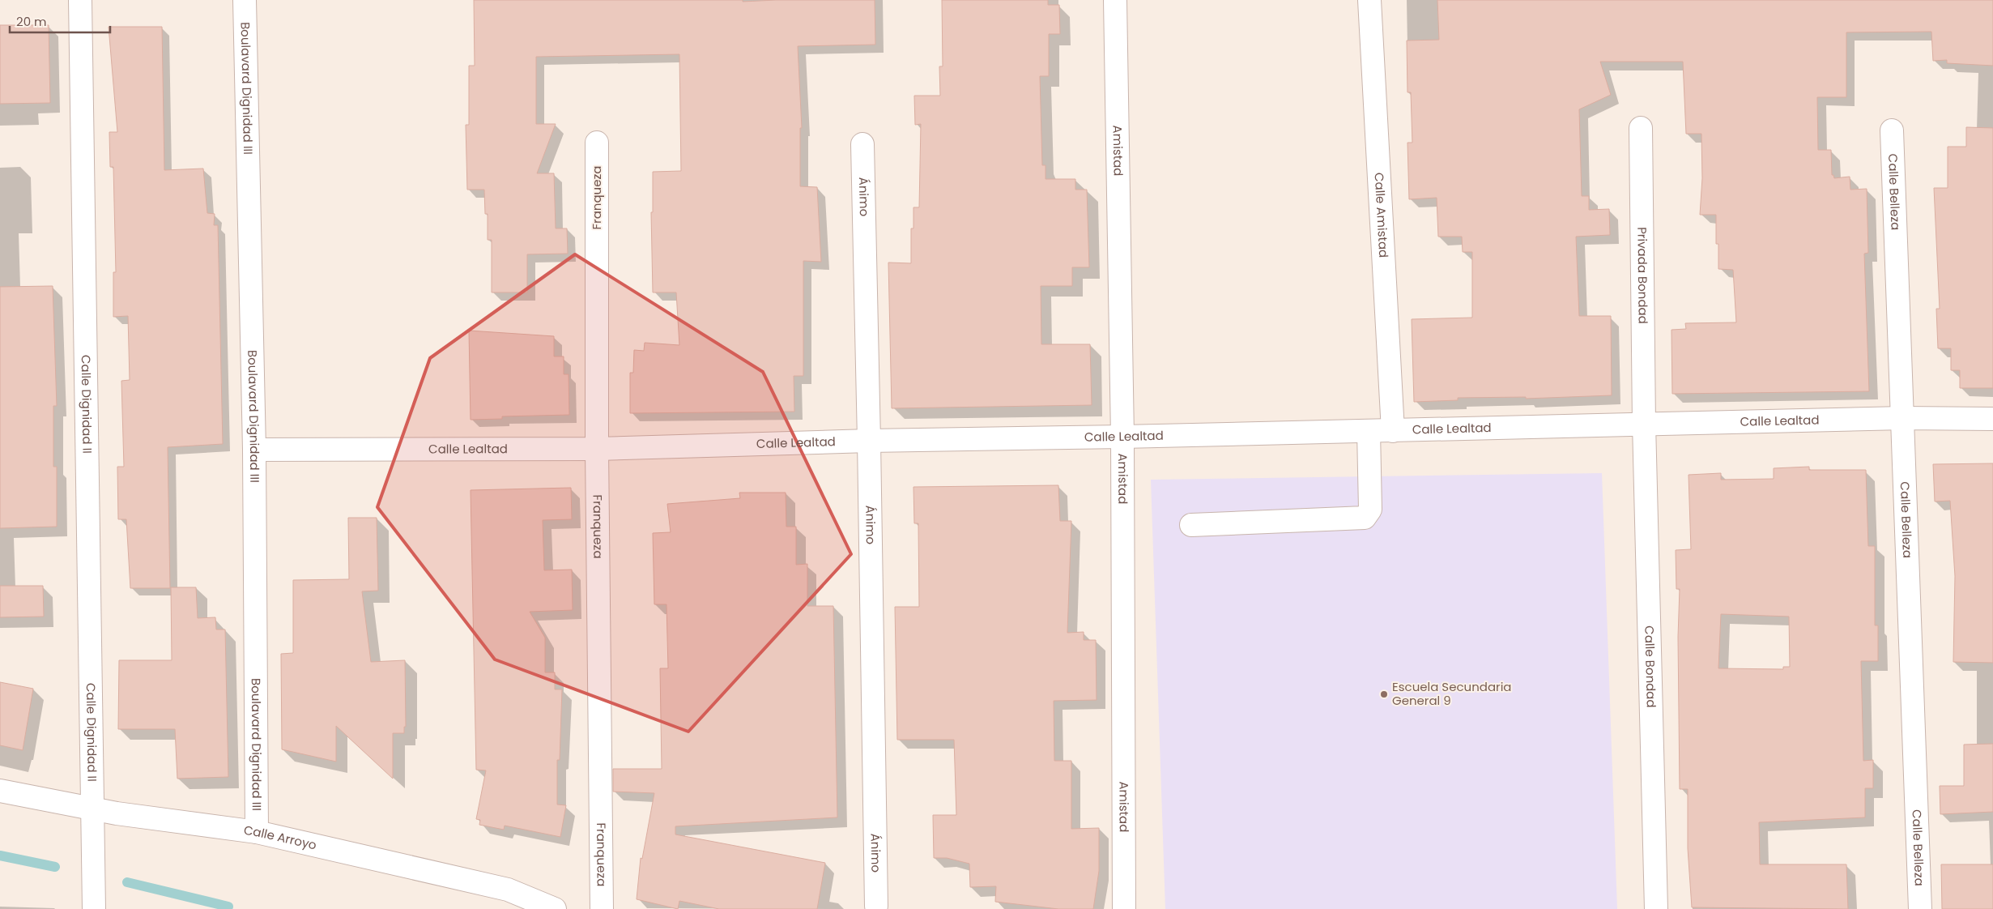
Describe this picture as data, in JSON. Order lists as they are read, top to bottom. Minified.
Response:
{"streets":{"street":["Boulavard Dignidad III","Amistad","Calle Belleza","Ánimo","Franqueza","Calle Amistad","Privada Bondad","Calle Dignidad II","Calle Lealtad","Calle Bondad","Calle Arroyo"]},"crossings":[["Boulavard Dignidad III","Calle Lealtad"],["Boulavard Dignidad III","Calle Arroyo"],["Amistad","Calle Lealtad"],["Calle Belleza","Calle Lealtad"],["Ánimo","Calle Lealtad"],["Franqueza","Calle Lealtad"],["Calle Amistad","Calle Lealtad"],["Privada Bondad","Calle Lealtad"],["Privada Bondad","Calle Bondad"],["Calle Dignidad II","Calle Arroyo"],["Calle Lealtad","Calle Bondad"]],"places":["Escuela Secundaria General 9"],"scale_bar":"20 m"}
